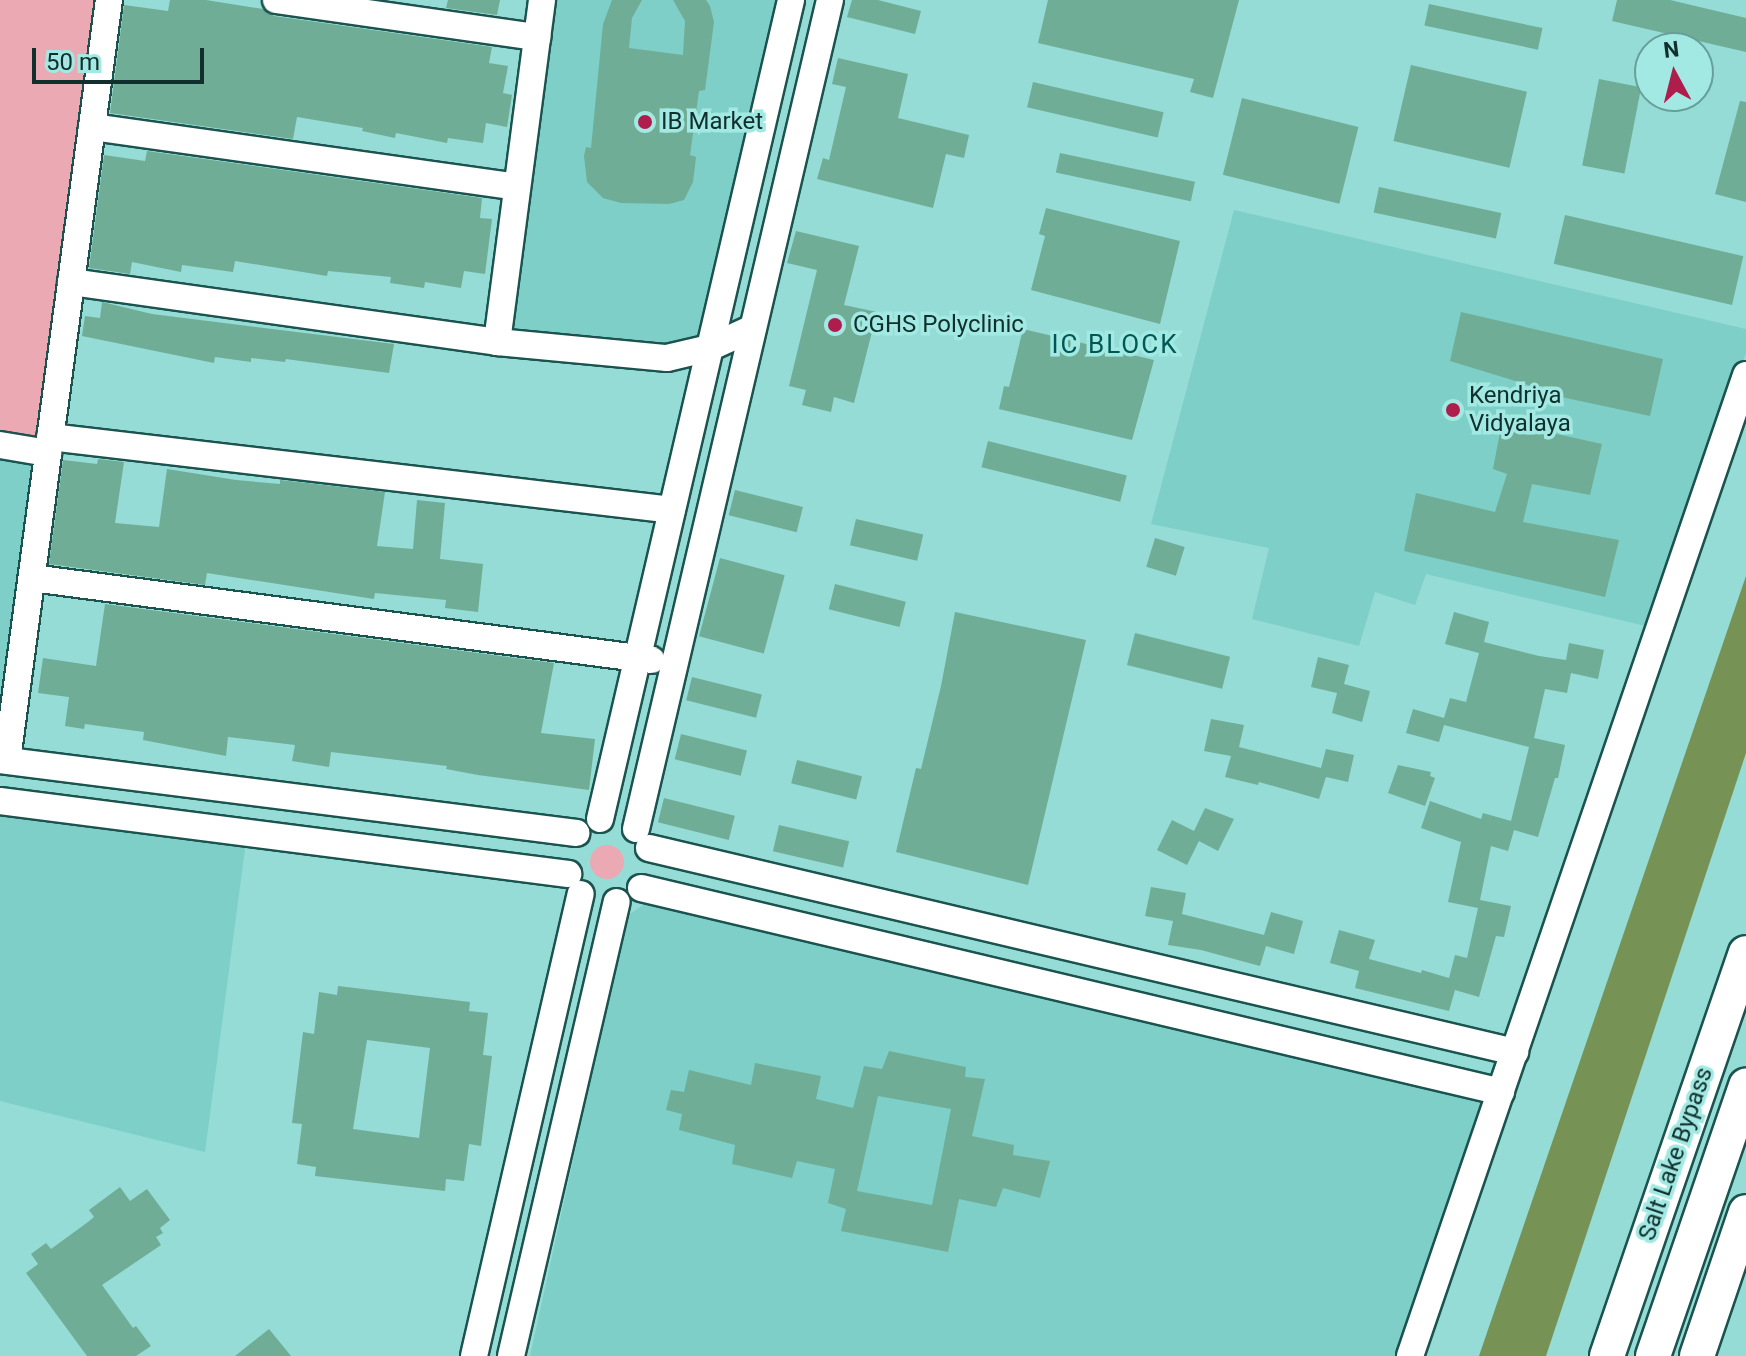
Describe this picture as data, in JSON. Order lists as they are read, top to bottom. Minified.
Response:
{"streets":{"main road":["Salt Lake Bypass"]},"districts":["IC BLOCK"],"places":["IB Market","CGHS Polyclinic","Kendriya Vidyalaya"],"scale_bar":"50 m","north":"top"}
